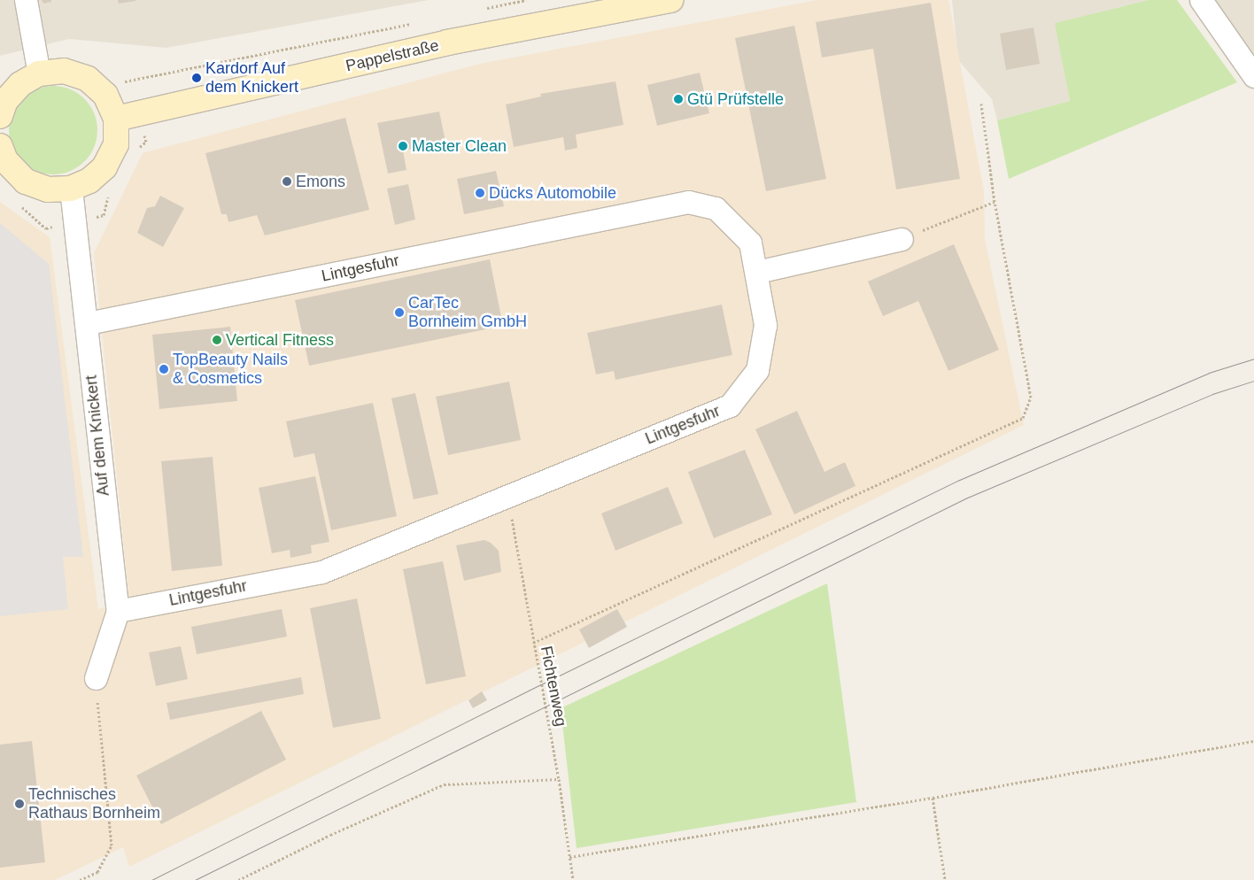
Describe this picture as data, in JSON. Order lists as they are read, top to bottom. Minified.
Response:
{"streets":{"main road":["Pappelstraße"],"street":["Lintgesfuhr","Auf dem Knickert"],"path":["Fichtenweg"]},"crossings":[["Lintgesfuhr","Auf dem Knickert"],["Lintgesfuhr","Fichtenweg"]],"places":["Kardorf Auf dem Knickert","Gtü Prüfstelle","Master Clean","Emons","Dücks Automobile","CarTec Bornheim GmbH","Vertical Fitness","TopBeauty Nails & Cosmetics","Technisches Rathaus Bornheim"]}
